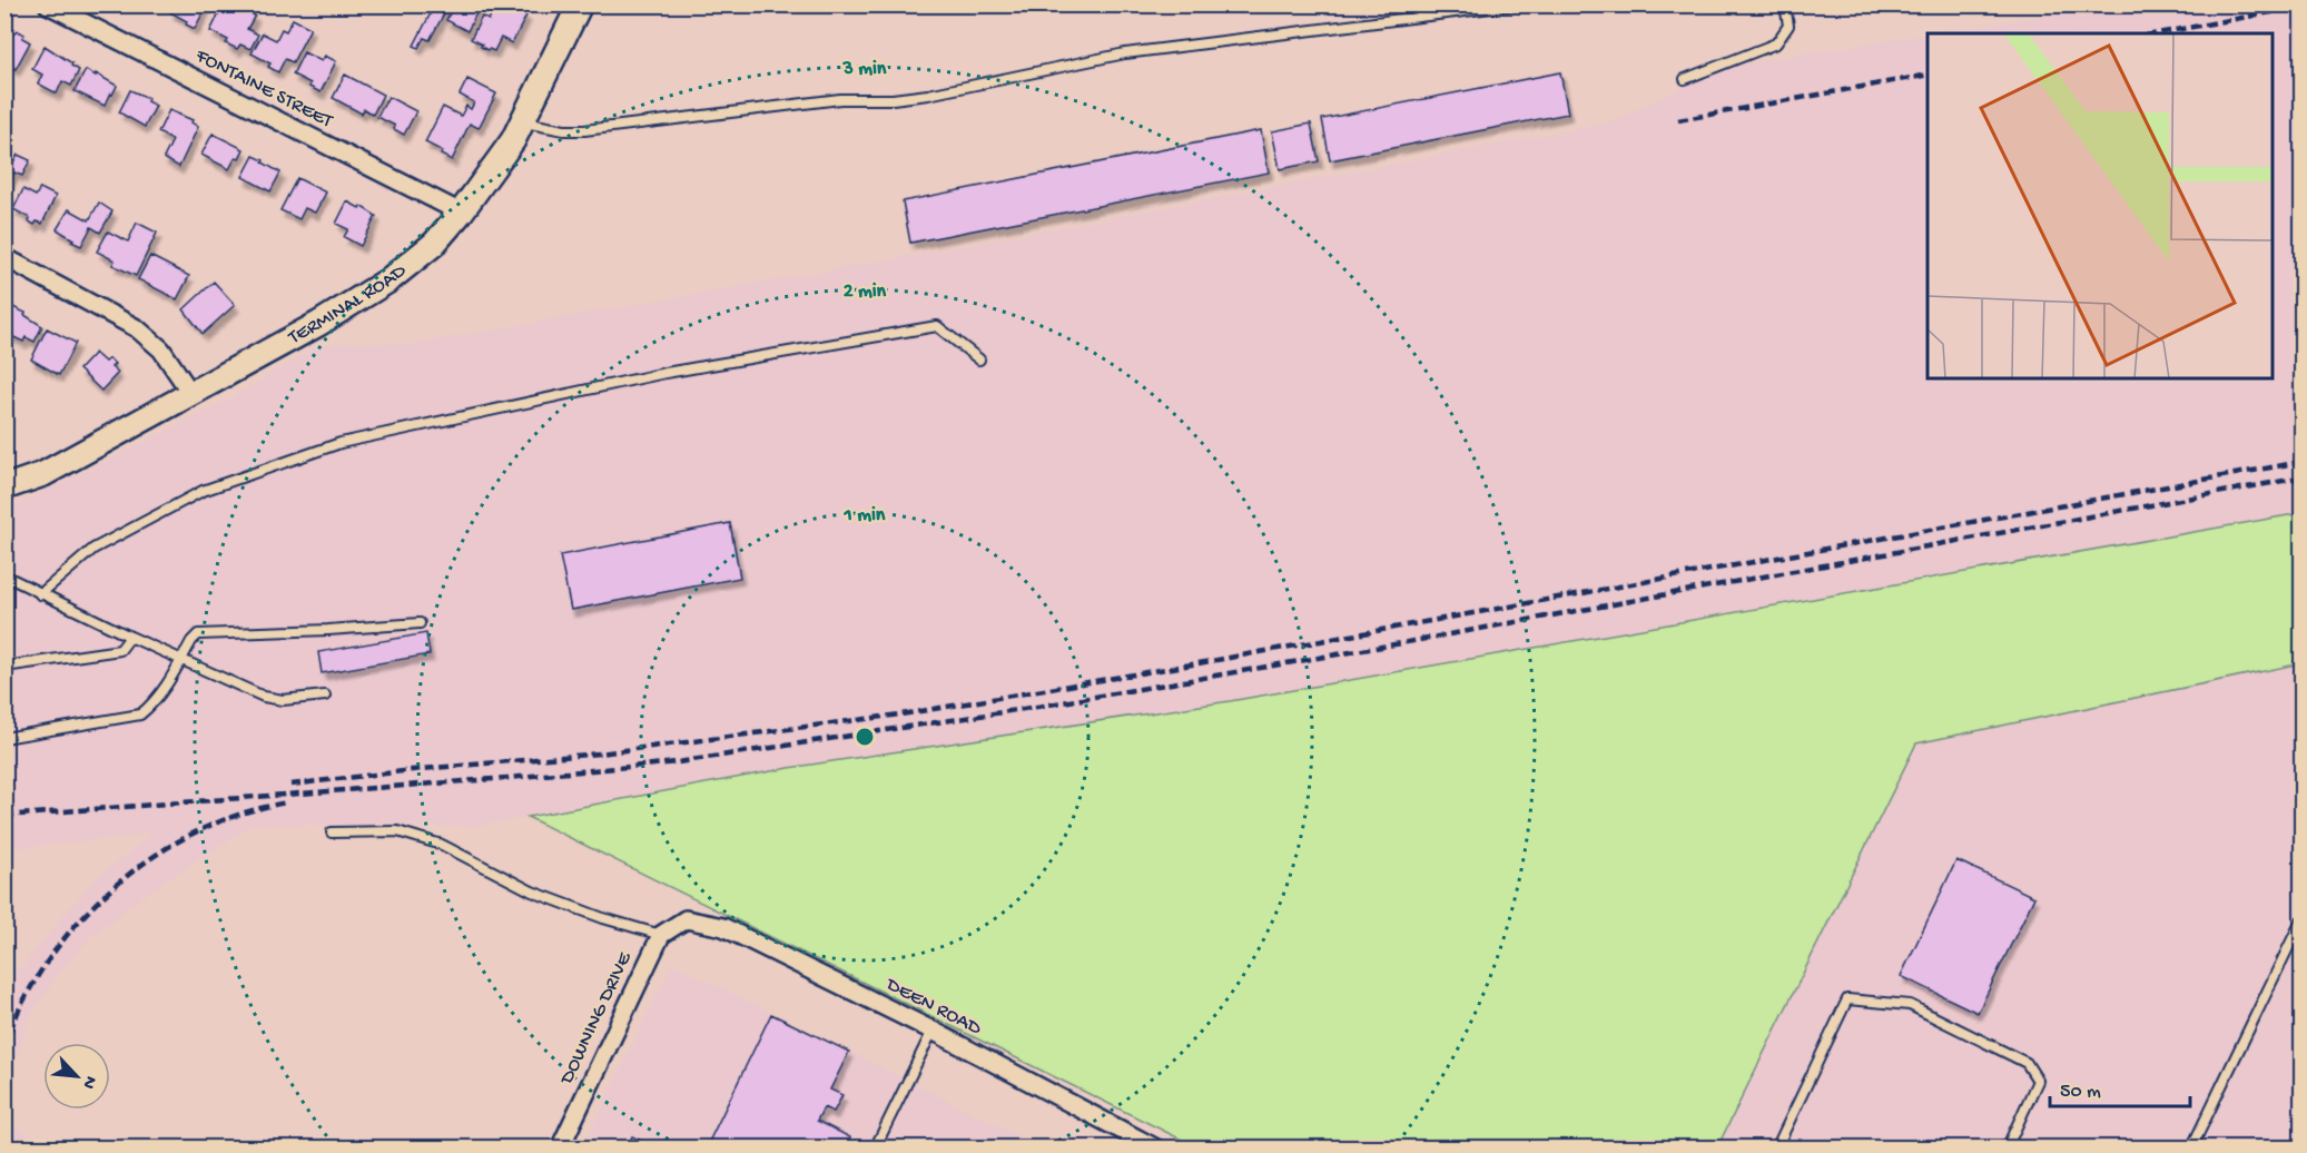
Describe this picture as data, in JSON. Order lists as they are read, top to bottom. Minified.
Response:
{"streets":{"main road":["TERMINAL ROAD"],"street":["FONTAINE STREET","DEEN ROAD","DOWNING DRIVE"]},"crossings":[["FONTAINE STREET","TERMINAL ROAD"],["DEEN ROAD","DOWNING DRIVE"]],"scale_bar":"50 m","north":"bottom right","rings":["3 min","2 min","1 min"]}
